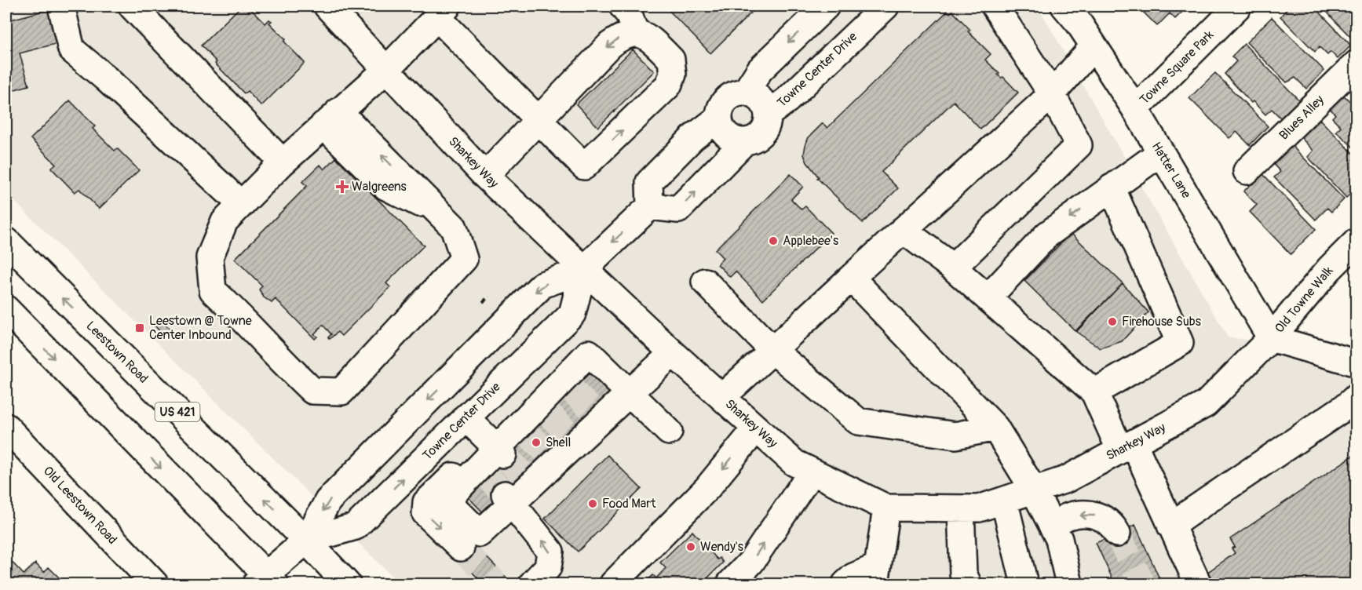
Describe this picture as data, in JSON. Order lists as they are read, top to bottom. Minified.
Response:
{"streets":{"street":["Towne Square Park","Towne Center Drive","Blues Alley","Sharkey Way","Hatter Lane","Old Towne Walk","Leestown Road","US 421","Old Leestown Road"]},"crossings":[["Towne Square Park","Hatter Lane"],["Towne Center Drive","Sharkey Way"],["Towne Center Drive","Leestown Road"],["Sharkey Way","Hatter Lane"],["Sharkey Way","Old Towne Walk"],["Hatter Lane","Old Towne Walk"]],"places":{"health":["Walgreens"],"other":["Applebee's","Firehouse Subs","Shell","Food Mart","Wendy's"],"transit":["Leestown @ Towne Center Inbound"]}}
